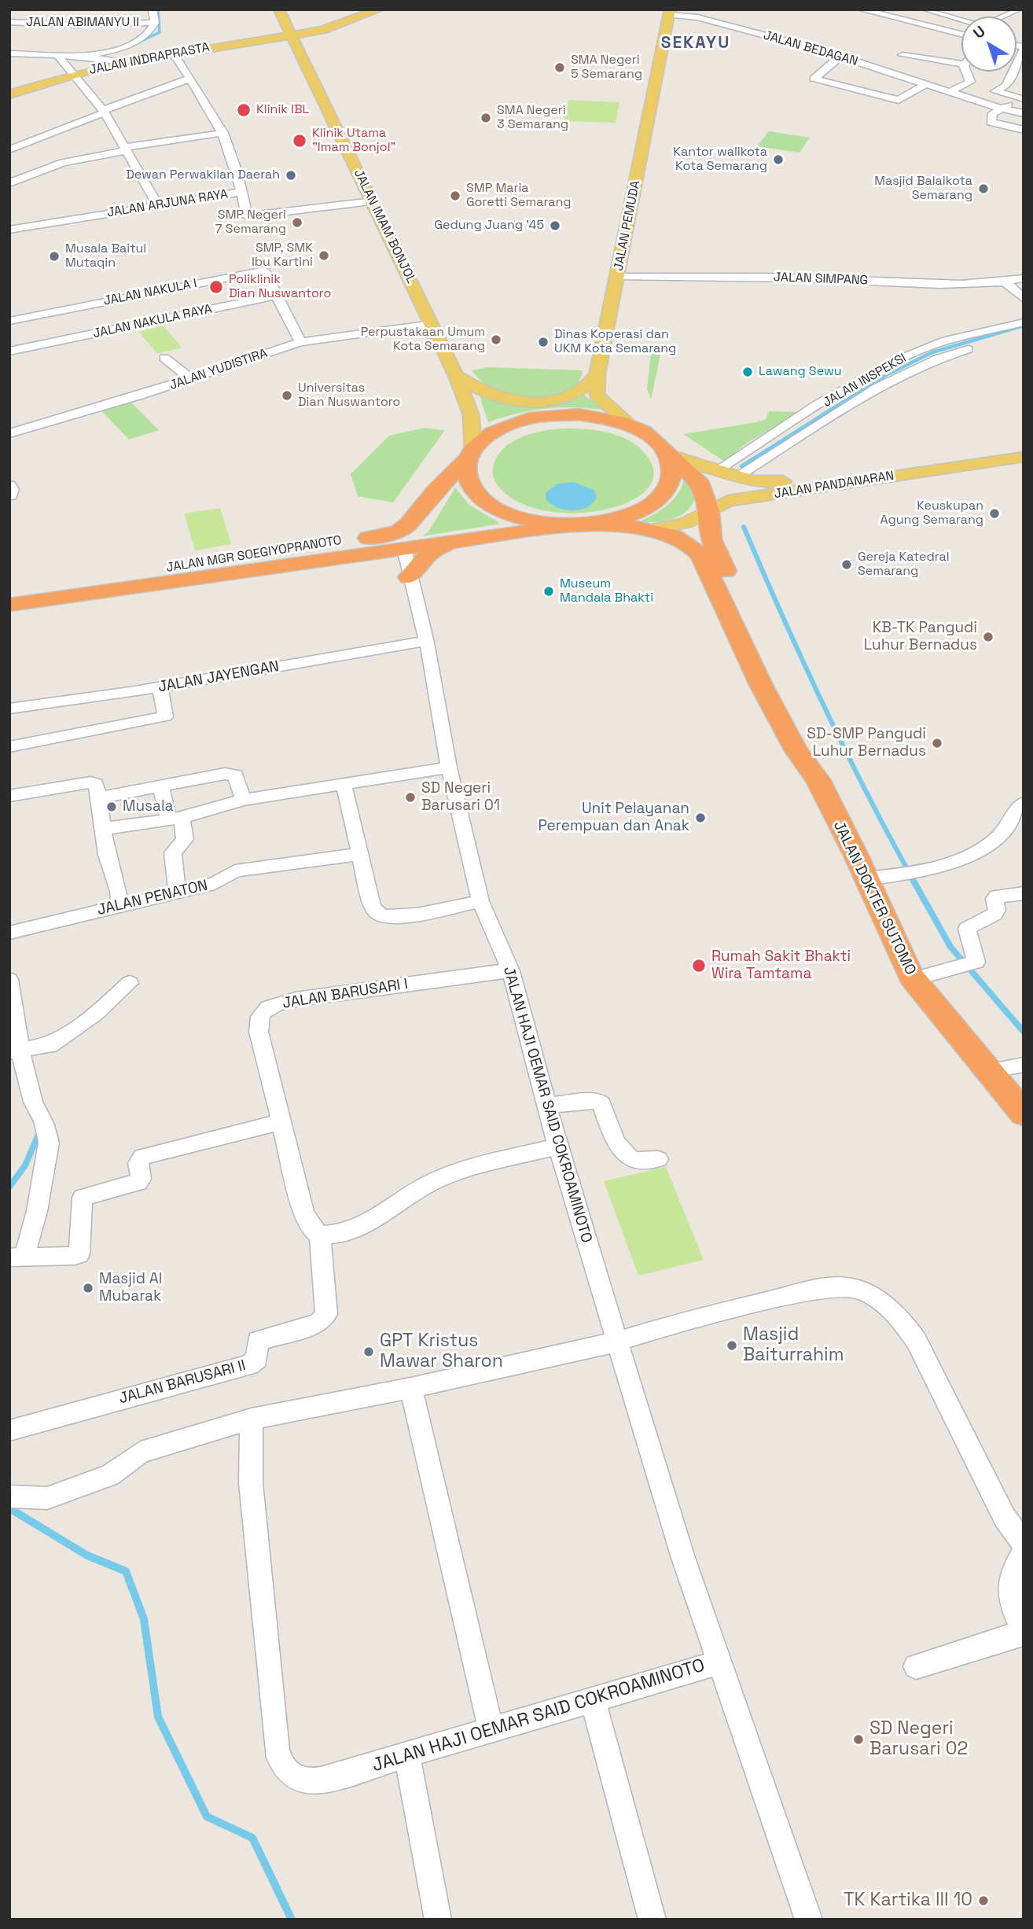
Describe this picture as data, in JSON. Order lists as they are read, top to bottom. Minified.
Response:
{"streets":{"highway":["JALAN MGR SOEGIYOPRANOTO","JALAN DOKTER SUTOMO"],"main road":["JALAN INDRAPRASTA","JALAN PEMUDA","JALAN IMAM BONJOL","JALAN PANDANARAN"],"street":["JALAN ABIMANYU II","JALAN BEDAGAN","JALAN ARJUNA RAYA","JALAN SIMPANG","JALAN NAKULA I","JALAN NAKULA RAYA","JALAN YUDISTIRA","JALAN INSPEKSI","JALAN JAYENGAN","JALAN PENATON","JALAN BARUSARI I","JALAN HAJI OEMAR SAID COKROAMINOTO","JALAN BARUSARI II"]},"crossings":[["JALAN BEDAGAN","JALAN PEMUDA"],["JALAN INDRAPRASTA","JALAN IMAM BONJOL"],["JALAN ARJUNA RAYA","JALAN IMAM BONJOL"],["JALAN PEMUDA","JALAN SIMPANG"],["JALAN PEMUDA","JALAN MGR SOEGIYOPRANOTO"],["JALAN PEMUDA","JALAN DOKTER SUTOMO"],["JALAN IMAM BONJOL","JALAN YUDISTIRA"],["JALAN IMAM BONJOL","JALAN MGR SOEGIYOPRANOTO"],["JALAN NAKULA I","JALAN NAKULA RAYA"],["JALAN INSPEKSI","JALAN PANDANARAN"],["JALAN PANDANARAN","JALAN DOKTER SUTOMO"],["JALAN MGR SOEGIYOPRANOTO","JALAN DOKTER SUTOMO"],["JALAN MGR SOEGIYOPRANOTO","JALAN HAJI OEMAR SAID COKROAMINOTO"],["JALAN JAYENGAN","JALAN HAJI OEMAR SAID COKROAMINOTO"],["JALAN BARUSARI I","JALAN HAJI OEMAR SAID COKROAMINOTO"],["JALAN BARUSARI I","JALAN BARUSARI II"]],"districts":["SEKAYU"],"places":["SMA Negeri 5 Semarang","Klinik IBL","SMA Negeri 3 Semarang","Klinik Utama \"Imam Bonjol\"","Kantor walikota Kota Semarang","Dewan Perwakilan Daerah","Masjid Balaikota Semarang","SMP Maria Goretti Semarang","SMP Negeri 7 Semarang","Gedung Juang '45","SMP, SMK Ibu Kartini","Musala Baitul Mutaqin","Poliklinik Dian Nuswantoro","Perpustakaan Umum Kota Semarang","Dinas Koperasi dan UKM Kota Semarang","Lawang Sewu","Universitas Dian Nuswantoro","Keuskupan Agung Semarang","Gereja Katedral Semarang","Museum Mandala Bhakti","KB-TK Pangudi Luhur Bernadus","SD-SMP Pangudi Luhur Bernadus","SD Negeri Barusari 01","Musala","Unit Pelayanan Perempuan dan Anak","Rumah Sakit Bhakti Wira Tamtama","Masjid Al Mubarak","Masjid Baiturrahim","GPT Kristus Mawar Sharon","SD Negeri Barusari 02","TK Kartika III 10"],"north":"top left"}
